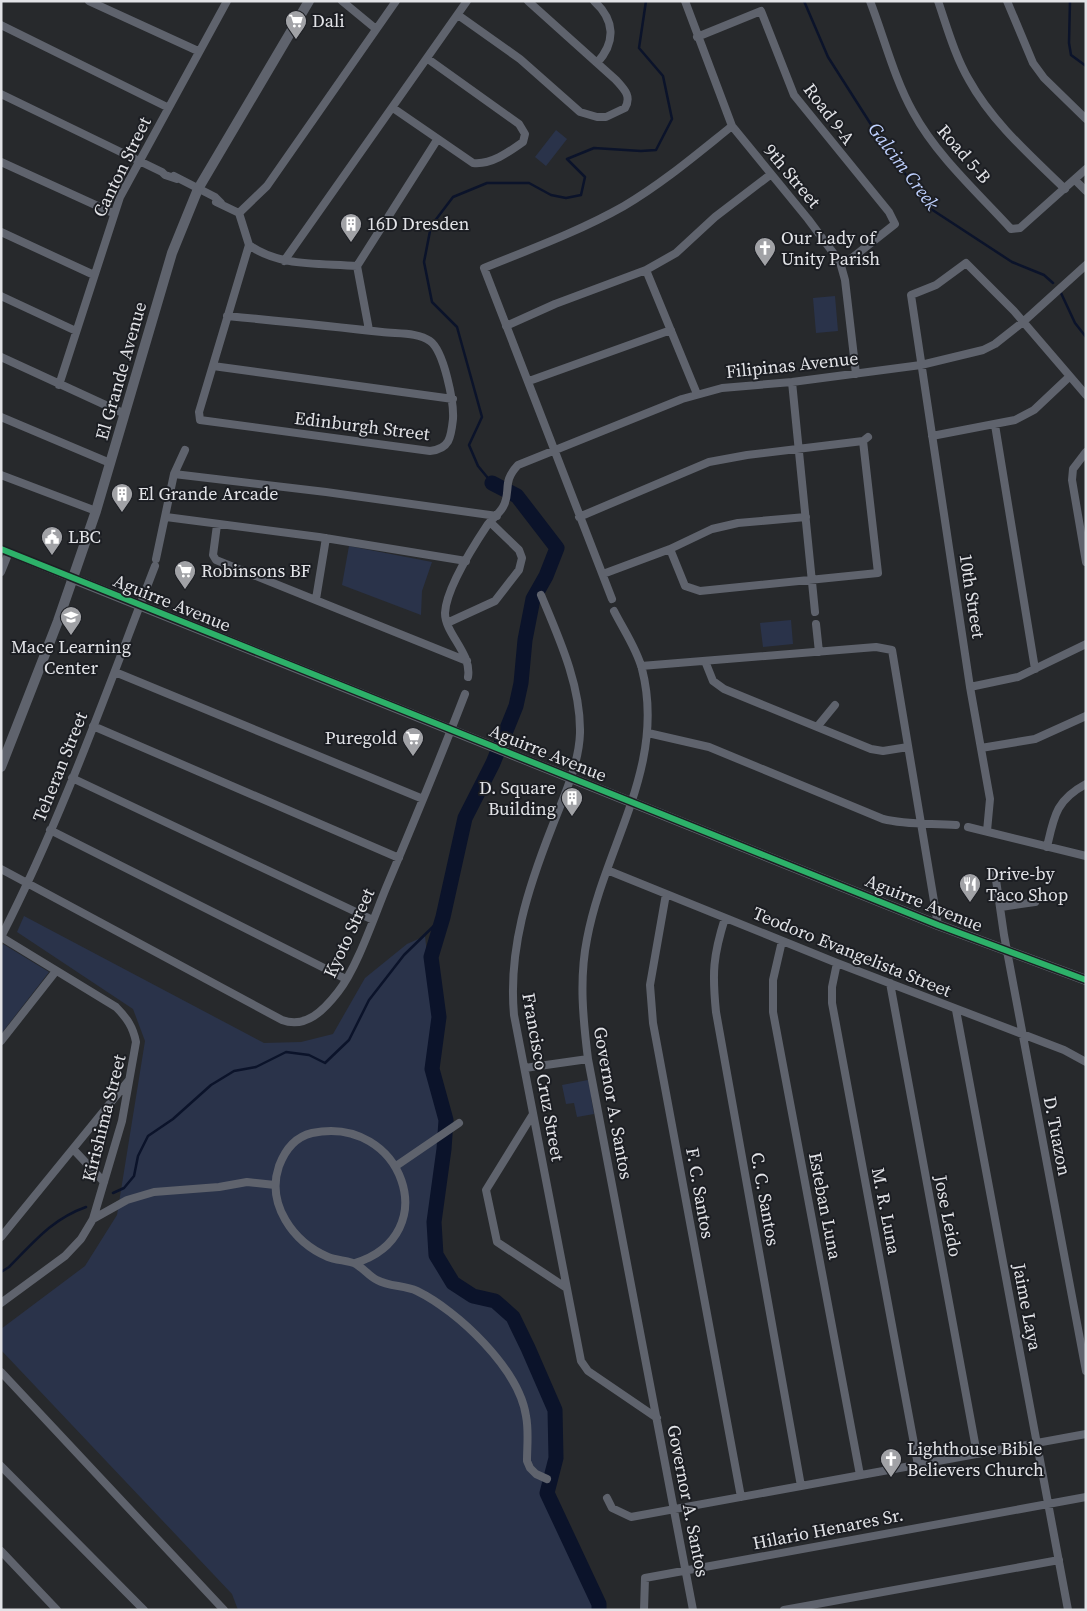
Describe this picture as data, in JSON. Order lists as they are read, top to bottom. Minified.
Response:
{"streets":{"street":["Road 9-A","Road 5-B","Canton Street","9th Street","Filipinas Avenue","El Grande Avenue","Edinburgh Street","10th Street","Aguirre Avenue","Teheran Street","Kyoto Street","Teodoro Evangelista Street","Francisco Cruz Street","Governor A. Santos","Kirishima Street","D. Tuazon","F. C. Santos","C. C. Santos","Esteban Luna","M. R. Luna","Jose Leido","Jaime Laya","Hilario Henares Sr."]},"crossings":[["Road 9-A","9th Street"],["9th Street","Filipinas Avenue"],["Filipinas Avenue","10th Street"],["El Grande Avenue","Aguirre Avenue"],["Aguirre Avenue","Teheran Street"],["Aguirre Avenue","Kyoto Street"],["Aguirre Avenue","Francisco Cruz Street"],["Aguirre Avenue","Governor A. Santos"],["Aguirre Avenue","D. Tuazon"],["Teheran Street","Kyoto Street"],["Teheran Street","Kirishima Street"],["Teodoro Evangelista Street","Governor A. Santos"],["Teodoro Evangelista Street","D. Tuazon"],["Teodoro Evangelista Street","F. C. Santos"],["Teodoro Evangelista Street","C. C. Santos"],["Teodoro Evangelista Street","Esteban Luna"],["Teodoro Evangelista Street","M. R. Luna"],["Teodoro Evangelista Street","Jose Leido"],["Teodoro Evangelista Street","Jaime Laya"],["Francisco Cruz Street","Governor A. Santos"],["Governor A. Santos","Hilario Henares Sr."],["Jaime Laya","Hilario Henares Sr."]],"water":["Galcim Creek"],"places":{"supermarket":["Dali","Robinsons BF","Puregold"],"building":["16D Dresden","El Grande Arcade","D. Square Building"],"church":["Our Lady of Unity Parish","Lighthouse Bible Believers Church"],"public building":["LBC"],"school or university":["Mace Learning Center"],"restaurant":["Drive-by Taco Shop"]}}
